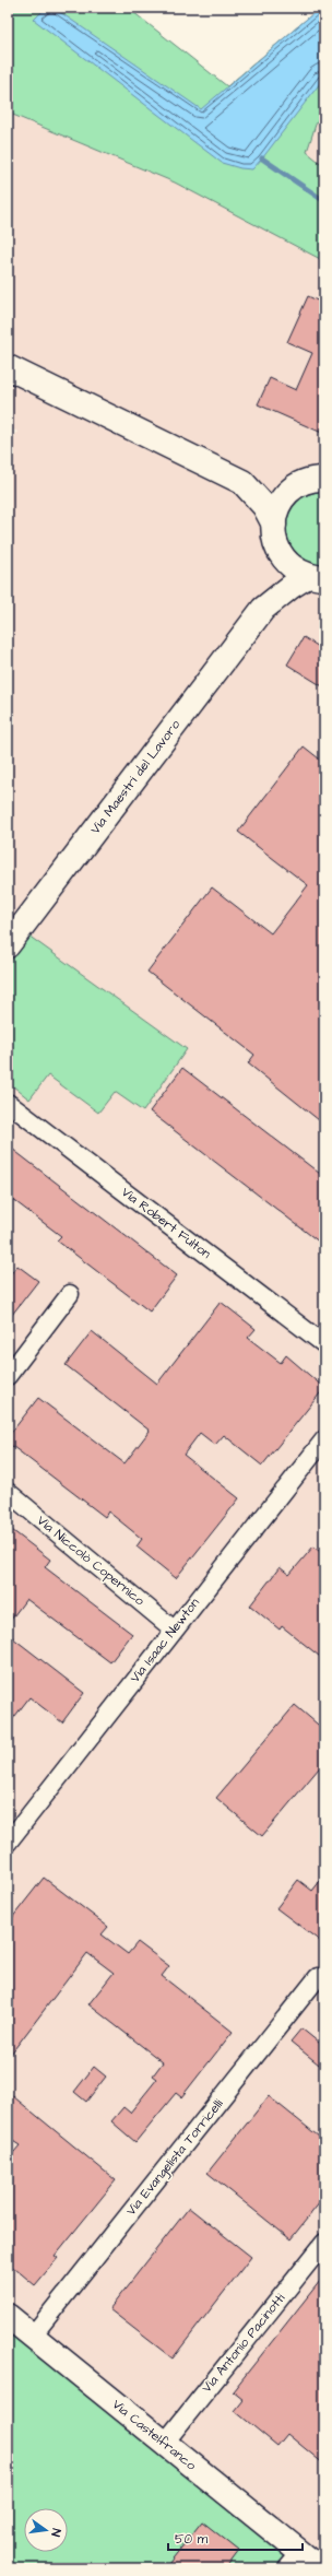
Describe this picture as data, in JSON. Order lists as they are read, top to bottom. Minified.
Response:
{"streets":{"street":["Via Maestri del Lavoro","Via Robert Fulton","Via Niccolò Copernico","Via Isaac Newton","Via Evangelista Torricelli","Via Antonio Pacinotti","Via Castelfranco"]},"crossings":[["Via Niccolò Copernico","Via Isaac Newton"],["Via Evangelista Torricelli","Via Castelfranco"],["Via Antonio Pacinotti","Via Castelfranco"]],"scale_bar":"50 m","north":"right"}
